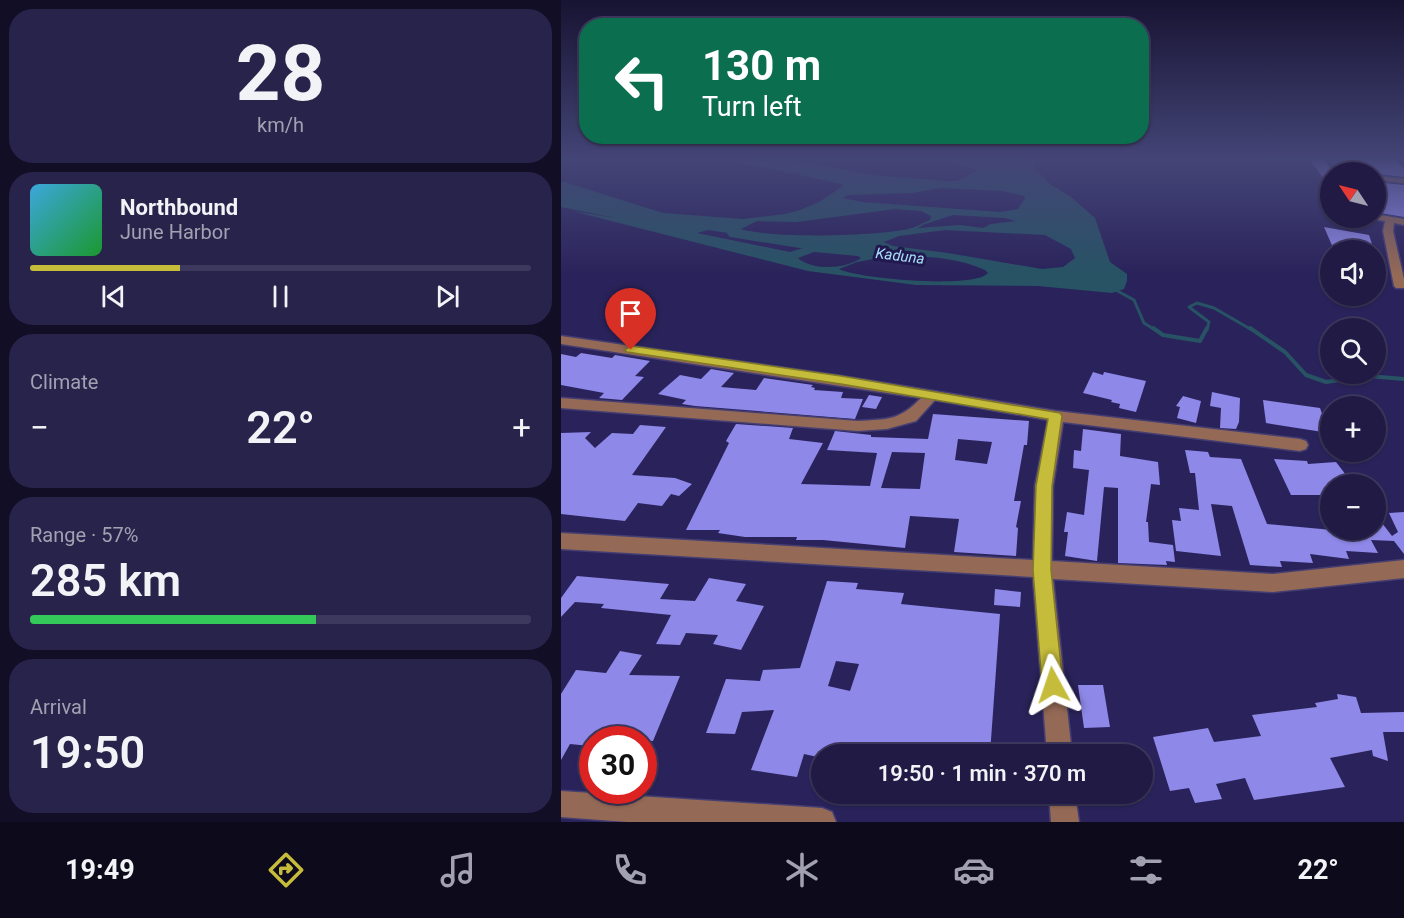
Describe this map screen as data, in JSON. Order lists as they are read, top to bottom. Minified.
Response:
{"water":["Kaduna"],"north":"top left","page":{"tile":[["28","km/h"],"Climate",["Range · 57%","285 km"],["Arrival","19:50"]],"turn":["130 m","Turn left"],"map_buttons":["+","−"],"song":["Northbound","June Harbor"],"heat":["−","22°","+"],"limit":"30","trip":"19:50 · 1 min · 370 m","tabs":["19:49","22°"]}}
